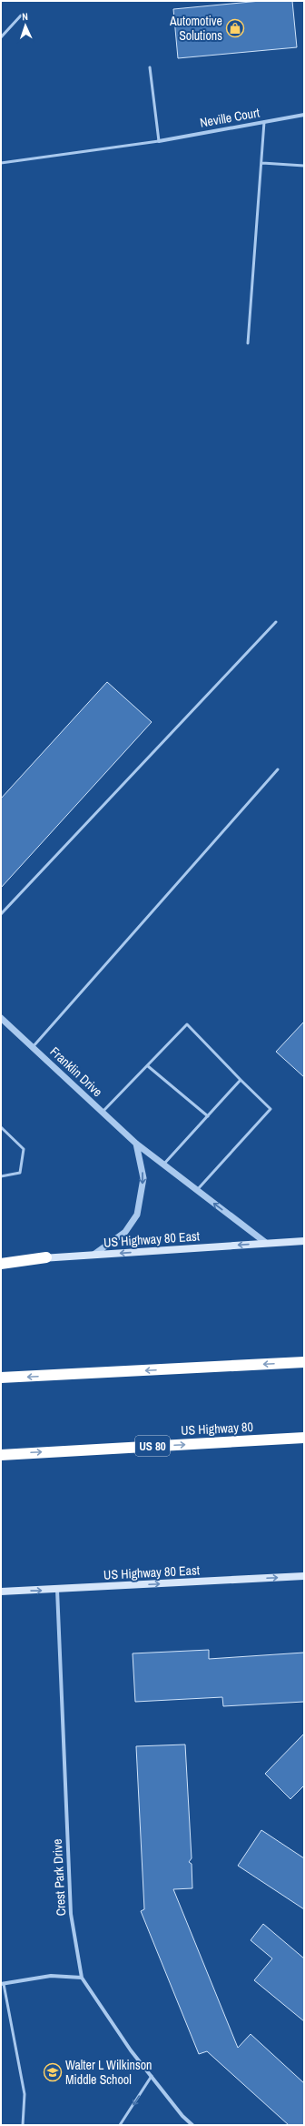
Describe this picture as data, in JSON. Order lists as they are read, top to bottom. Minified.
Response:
{"streets":{"highway":["US Highway 80","US 80"],"main road":["US Highway 80 East"],"street":["Neville Court","Franklin Drive","Crest Park Drive"]},"crossings":[["Franklin Drive","US Highway 80 East"],["US Highway 80 East","Crest Park Drive"]],"places":{"shop":["Automotive Solutions"],"school or university":["Walter L Wilkinson Middle School"]},"north":"top"}
